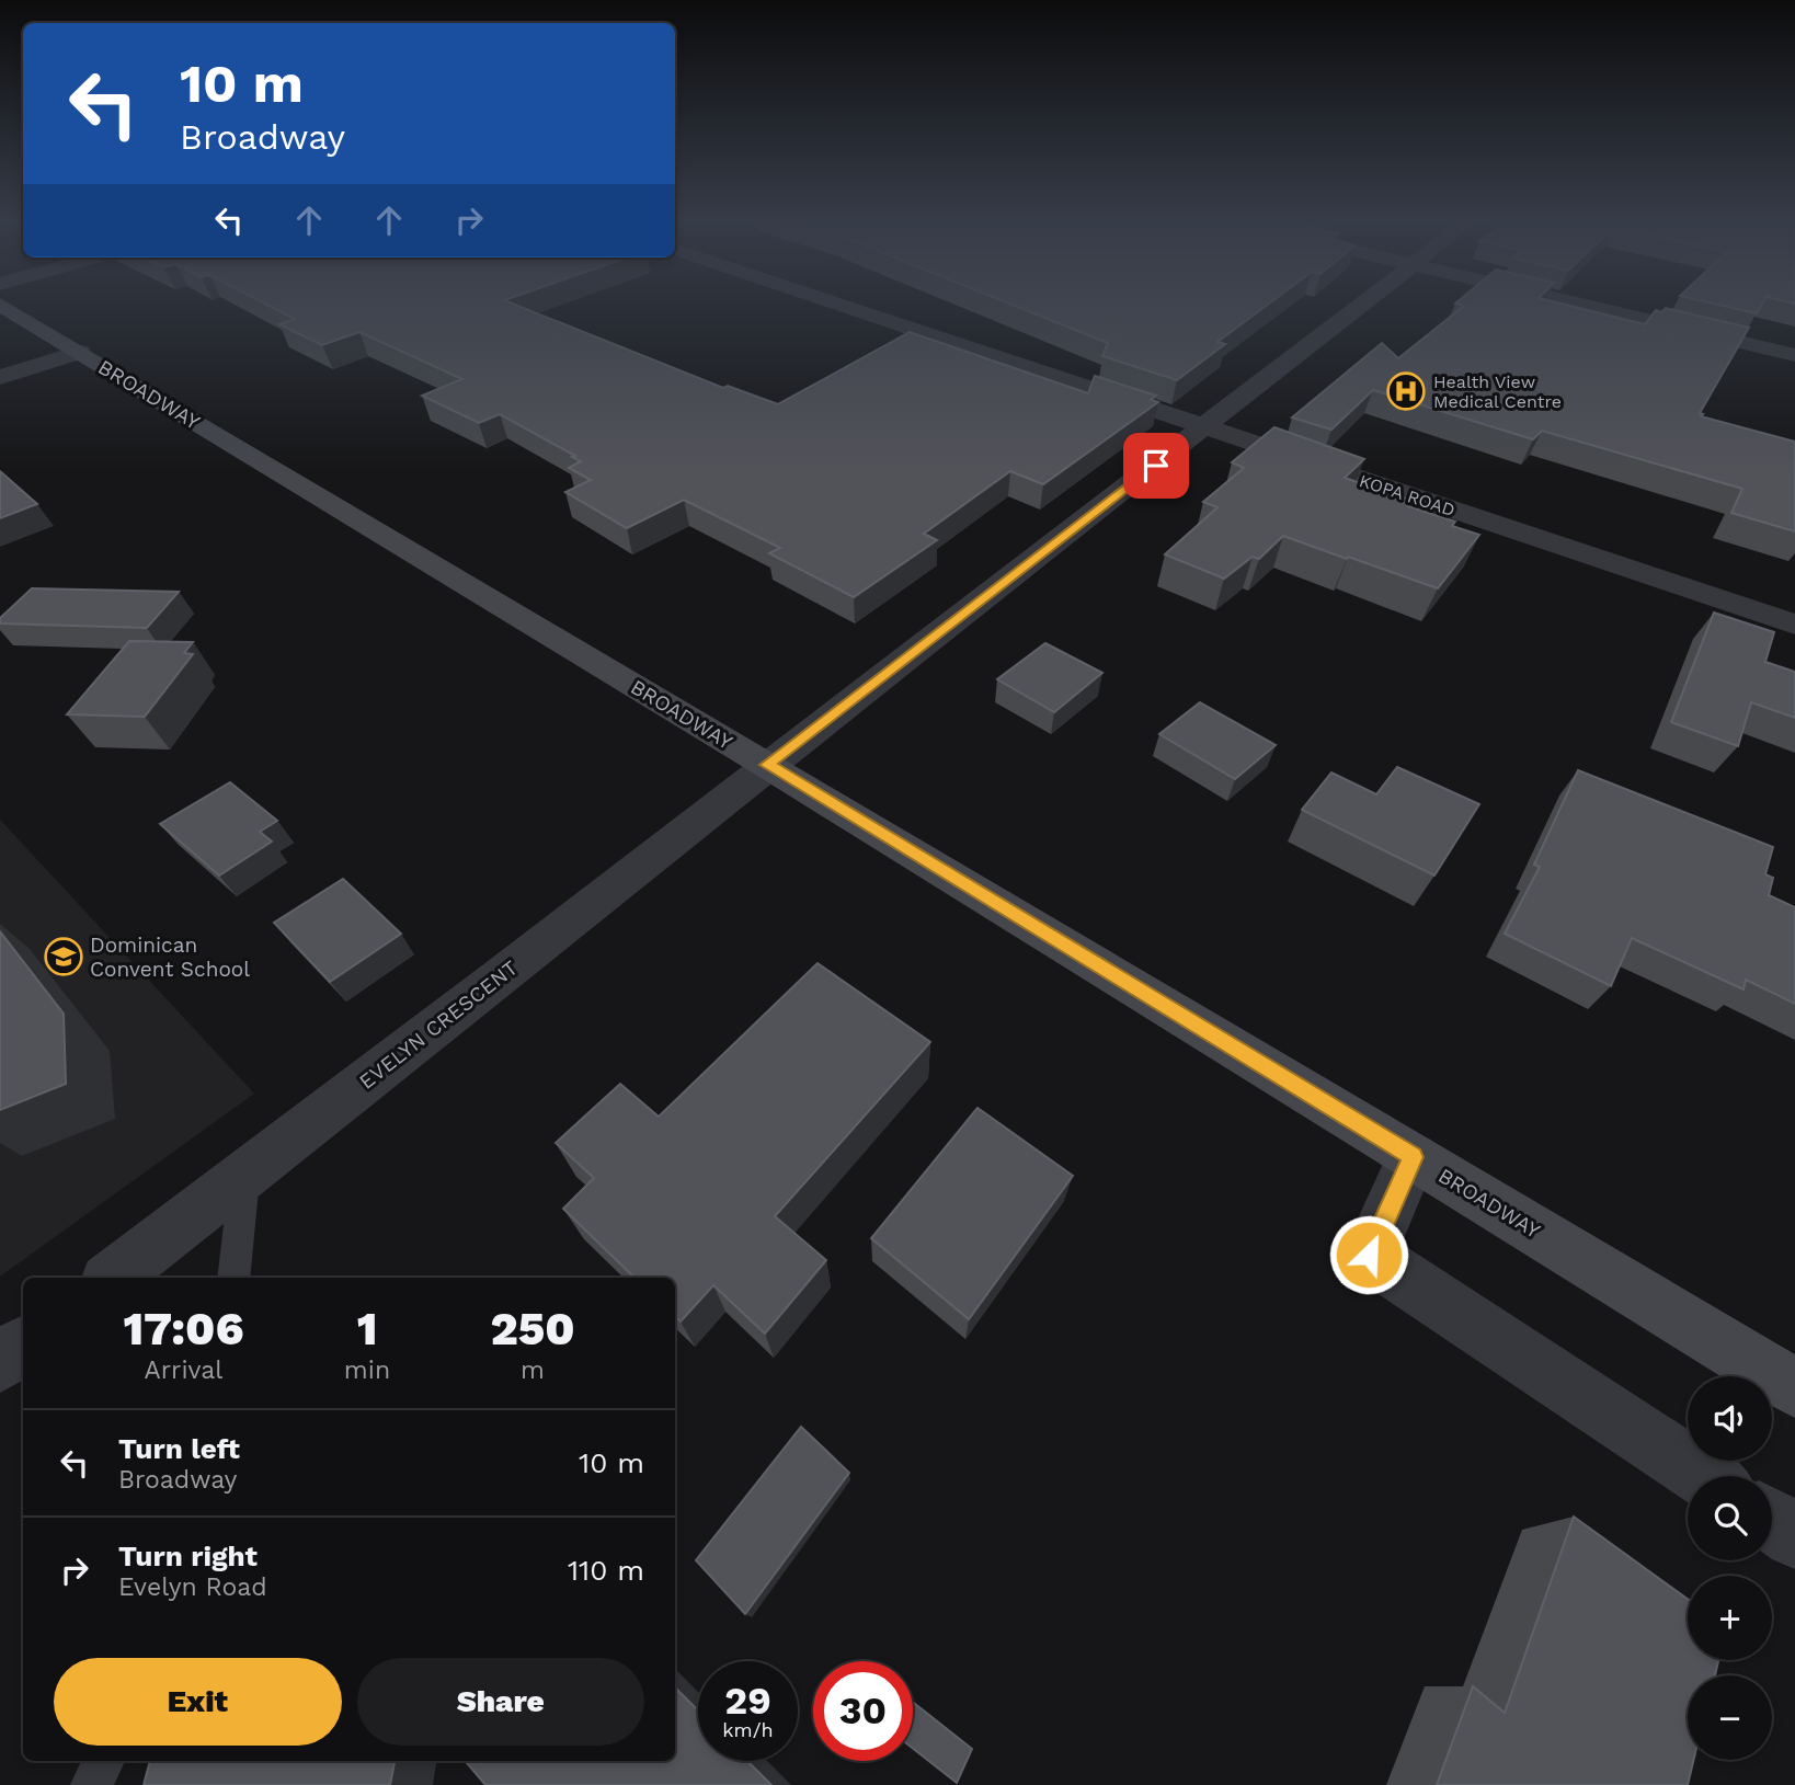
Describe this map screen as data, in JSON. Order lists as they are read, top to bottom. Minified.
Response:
{"streets":{"main road":["BROADWAY"],"street":["KOPA ROAD","EVELYN CRESCENT"]},"crossings":[["BROADWAY","EVELYN CRESCENT"],["KOPA ROAD","EVELYN CRESCENT"]],"places":{"hospital":["Health View Medical Centre"],"school or university":["Dominican Convent School"]},"page":{"turn":["10 m","Broadway"],"eta":["17:06","Arrival","1","min","250","m"],"map_buttons":["+","−"],"list":[{"name":"Turn left","note":"Broadway","value":"10 m"},{"name":"Turn right","note":"Evelyn Road","value":"110 m"}],"buttons":["Exit","Share"],"speed":"29 km/h","limit":"30"}}
